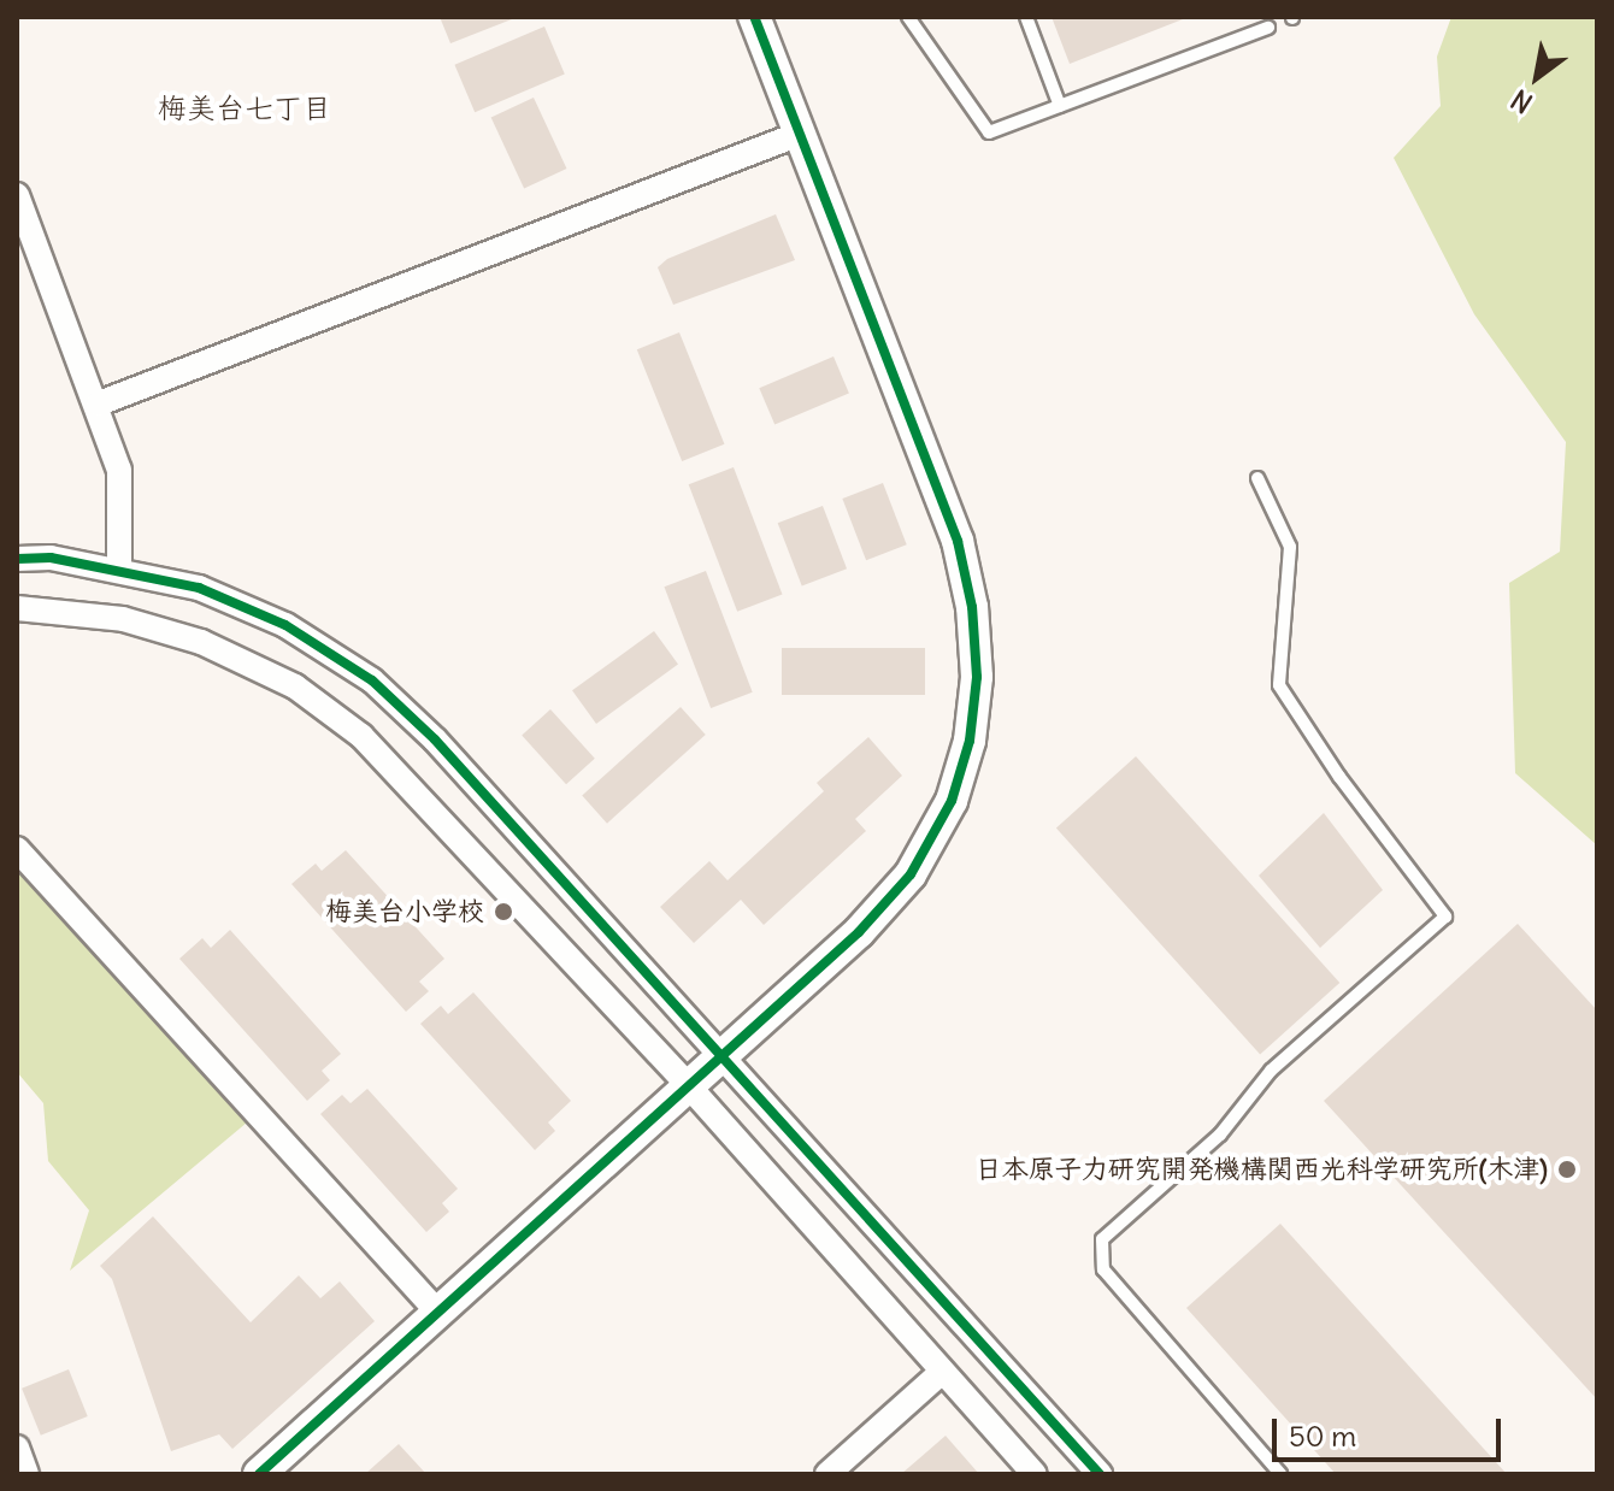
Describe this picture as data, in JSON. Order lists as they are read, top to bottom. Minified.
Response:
{"districts":["梅美台七丁目"],"places":["梅美台小学校","日本原子力研究開発機構関西光科学研究所(木津)"],"scale_bar":"50 m","north":"bottom left"}
